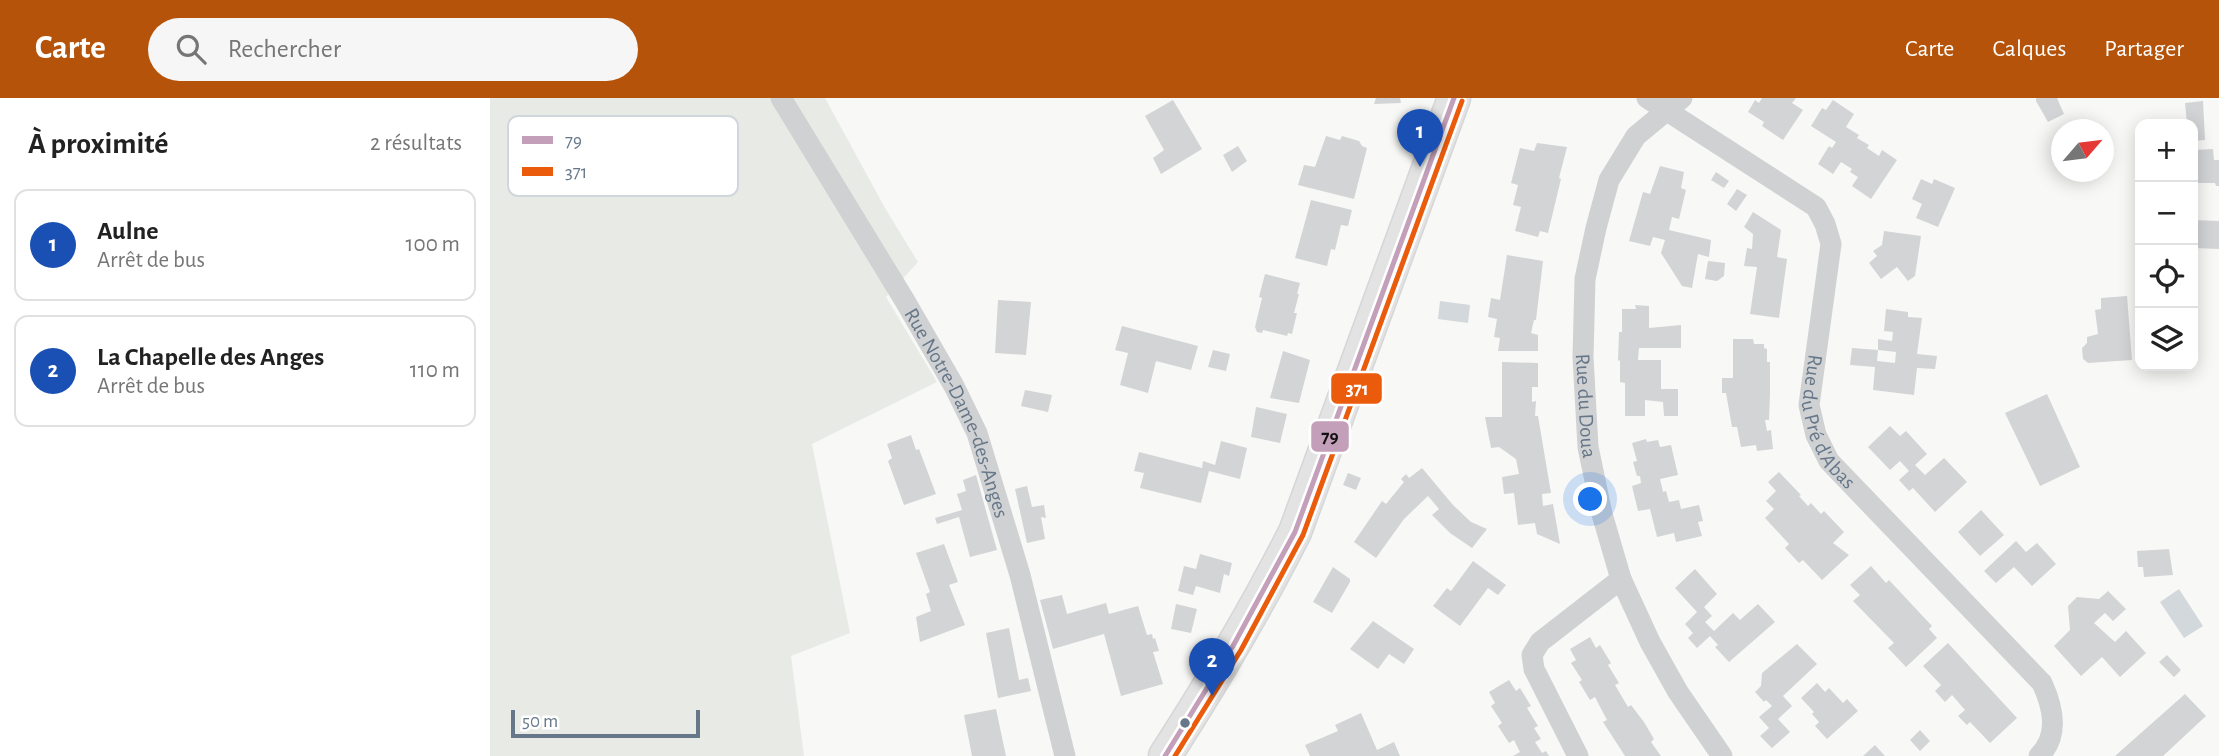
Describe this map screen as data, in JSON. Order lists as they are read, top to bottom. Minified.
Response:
{"streets":{"street":["Rue du Doua","Rue Notre-Dame-des-Anges","Rue du Pré d'Abas"]},"crossings":[["Rue du Doua","Rue du Pré d'Abas"]],"lines":["transit line 79","transit line 371"],"legend":["79","371"],"scale_bar":"50 m","north":"top right","page":{"header":"Carte","search":"Rechercher","nav":["Carte","Calques","Partager"],"heading":["À proximité","2 résultats"],"pins":["1","2"],"map_buttons":["+","−"],"list":[{"mark":"1","name":"Aulne","note":"Arrêt de bus","value":"100 m"},{"mark":"2","name":"La Chapelle des Anges","note":"Arrêt de bus","value":"110 m"}],"scale":"50 m"}}
